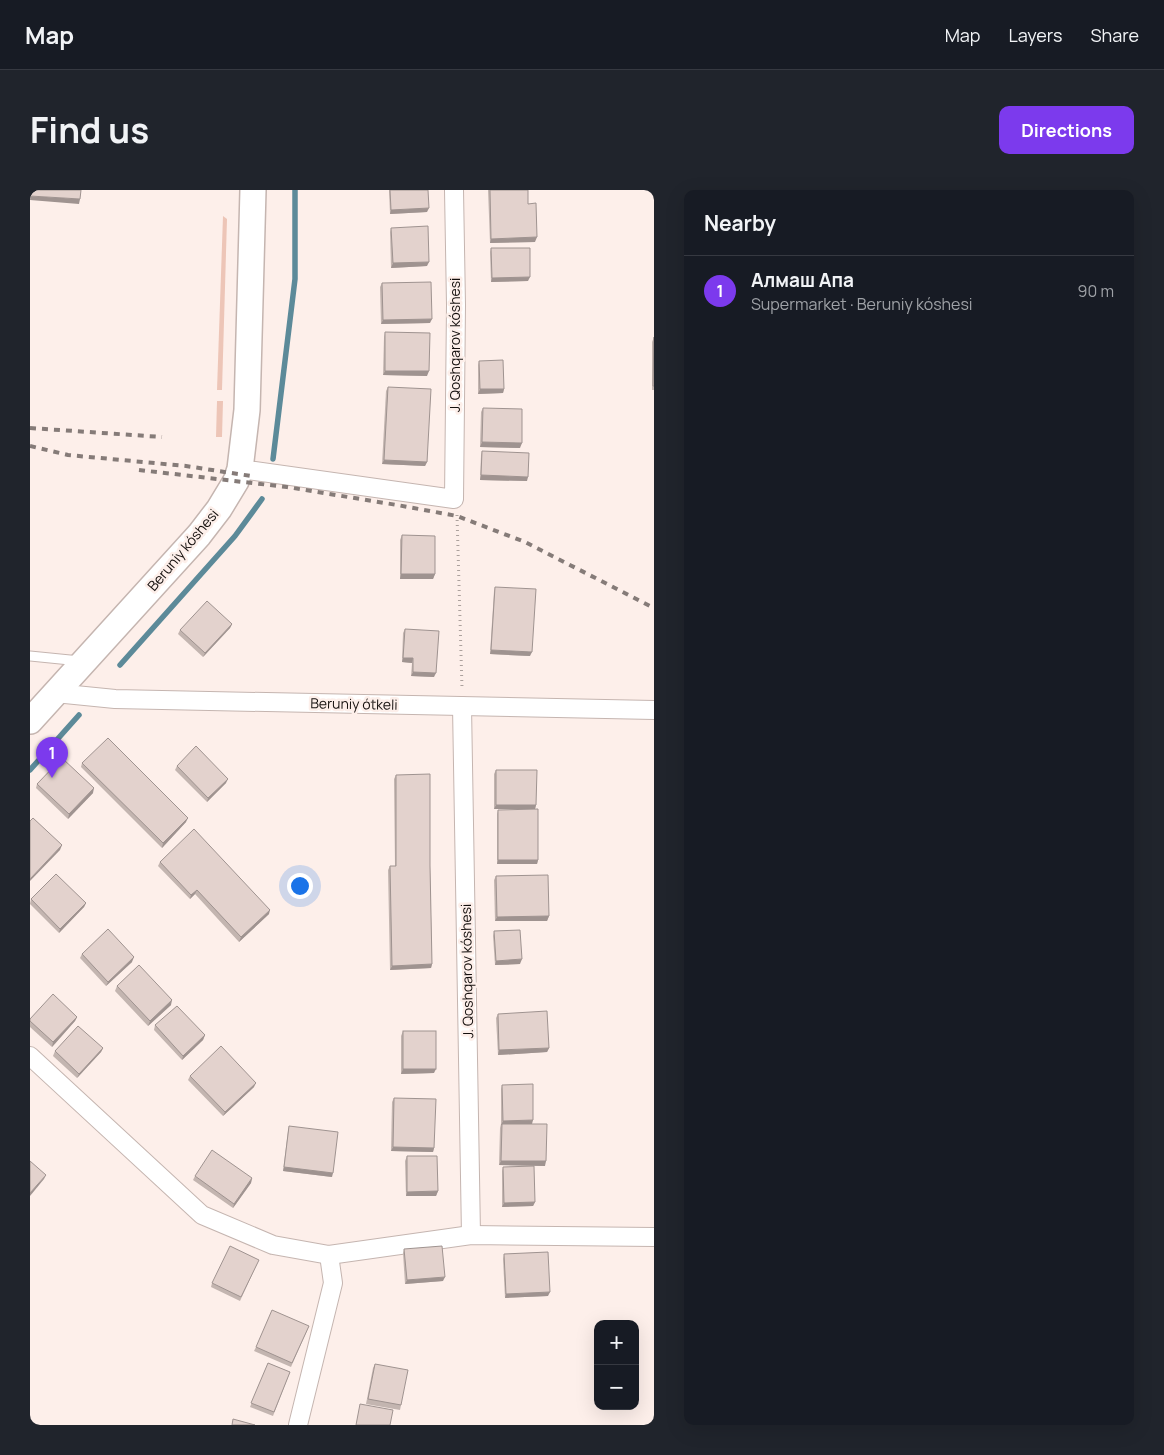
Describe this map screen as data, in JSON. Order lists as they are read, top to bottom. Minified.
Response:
{"streets":{"street":["J. Qoshqarov kóshesi","Beruniy kóshesi","Beruniy ótkeli"]},"crossings":[["J. Qoshqarov kóshesi","Beruniy ótkeli"],["Beruniy kóshesi","Beruniy ótkeli"]],"page":{"header":"Map","nav":["Map","Layers","Share"],"title":"Find us","buttons":"Directions","heading":"Nearby","list":[{"mark":"1","name":"Алмаш Апа","note":"Supermarket · Beruniy kóshesi","value":"90 m"}],"pins":"1","map_buttons":["+","−"]}}
